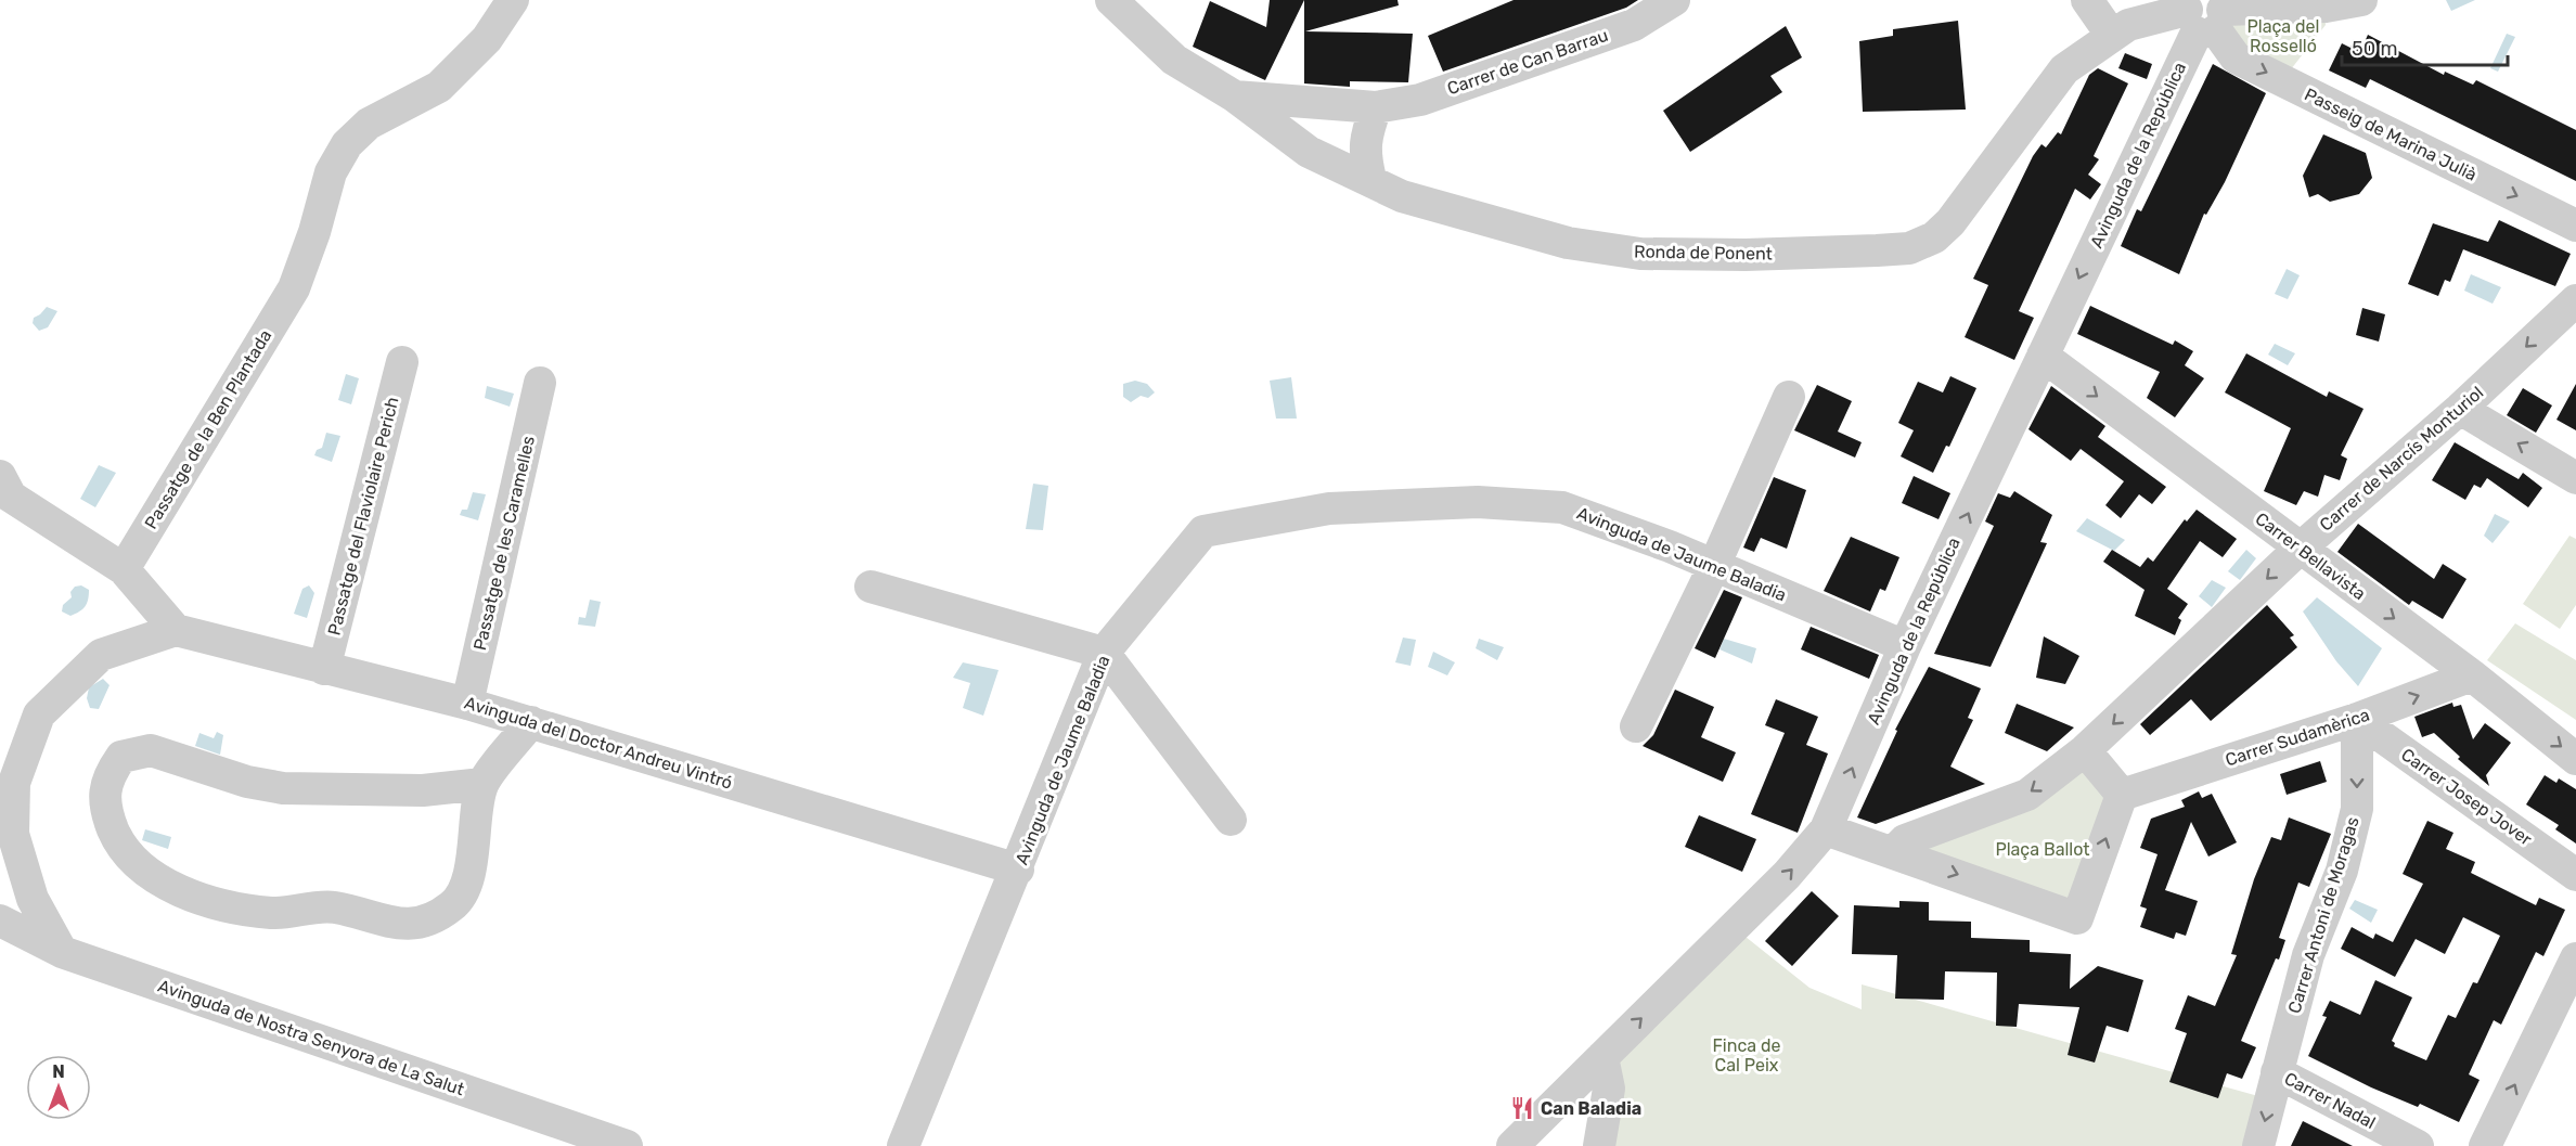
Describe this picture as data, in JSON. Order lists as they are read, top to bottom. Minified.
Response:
{"streets":{"street":["Carrer de Can Barrau","Passeig de Marina Julià","Avinguda de la República","Ronda de Ponent","Passatge de la Ben Plantada","Carrer de Narcís Monturiol","Passatge del Flaviolaire Perich","Passatge de les Caramelles","Avinguda de Jaume Baladia","Carrer Bellavista","Carrer Sudamèrica","Avinguda del Doctor Andreu Vintró","Carrer Josep Jover","Carrer Antoni de Moragas","Avinguda de Nostra Senyora de La Salut","Carrer Nadal"]},"crossings":[["Carrer de Can Barrau","Ronda de Ponent"],["Passeig de Marina Julià","Avinguda de la República"],["Passeig de Marina Julià","Ronda de Ponent"],["Avinguda de la República","Ronda de Ponent"],["Avinguda de la República","Avinguda de Jaume Baladia"],["Avinguda de la República","Carrer Bellavista"],["Carrer de Narcís Monturiol","Carrer Bellavista"],["Passatge del Flaviolaire Perich","Avinguda del Doctor Andreu Vintró"],["Passatge de les Caramelles","Avinguda del Doctor Andreu Vintró"],["Avinguda de Jaume Baladia","Avinguda del Doctor Andreu Vintró"],["Carrer Bellavista","Carrer Sudamèrica"],["Carrer Sudamèrica","Carrer Josep Jover"],["Carrer Sudamèrica","Carrer Antoni de Moragas"],["Carrer Josep Jover","Carrer Antoni de Moragas"],["Carrer Antoni de Moragas","Carrer Nadal"]],"one_way":["Passeig de Marina Julià","Carrer de Narcís Monturiol","Carrer Bellavista"],"parks":["Plaça del Rosselló","Plaça Ballot","Finca de Cal Peix"],"places":{"restaurant":["Can Baladia"]},"scale_bar":"50 m","north":"top"}
